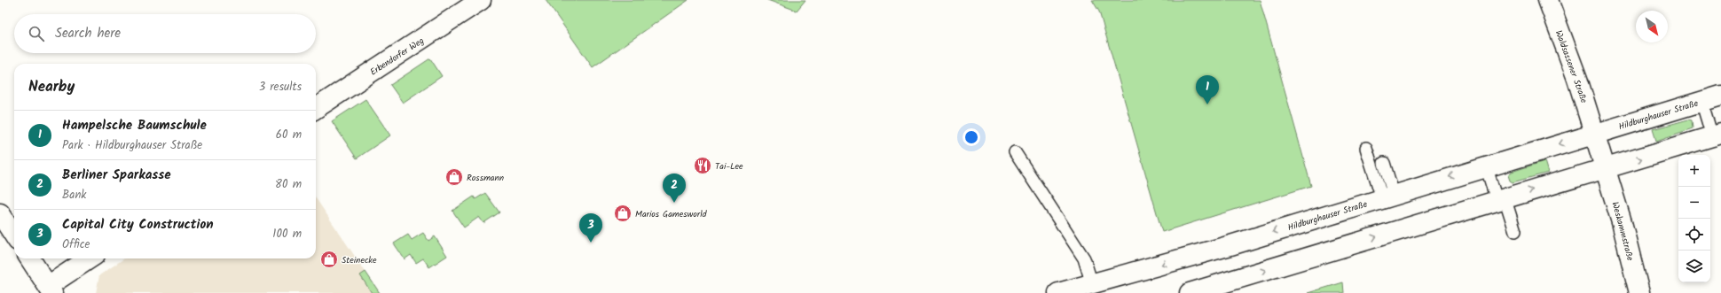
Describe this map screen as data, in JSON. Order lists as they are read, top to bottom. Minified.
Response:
{"streets":{"main road":["Erbendorfer Weg","Waldsassener Straße","Hildburghauser Straße","Weskammstraße"]},"crossings":[["Waldsassener Straße","Hildburghauser Straße"]],"places":{"restaurant":["Tai-Lee"],"shop":["Rossmann","Marios Gamesworld","Steinecke"]},"north":"bottom right","page":{"search":"Search here","heading":["Nearby","3 results"],"pins":["1","2","3"],"list":[{"mark":"1","name":"Hampelsche Baumschule","note":"Park · Hildburghauser Straße","value":"60 m"},{"mark":"2","name":"Berliner Sparkasse","note":"Bank","value":"80 m"},{"mark":"3","name":"Capital City Construction","note":"Office","value":"100 m"}],"map_buttons":["+","−"]}}
